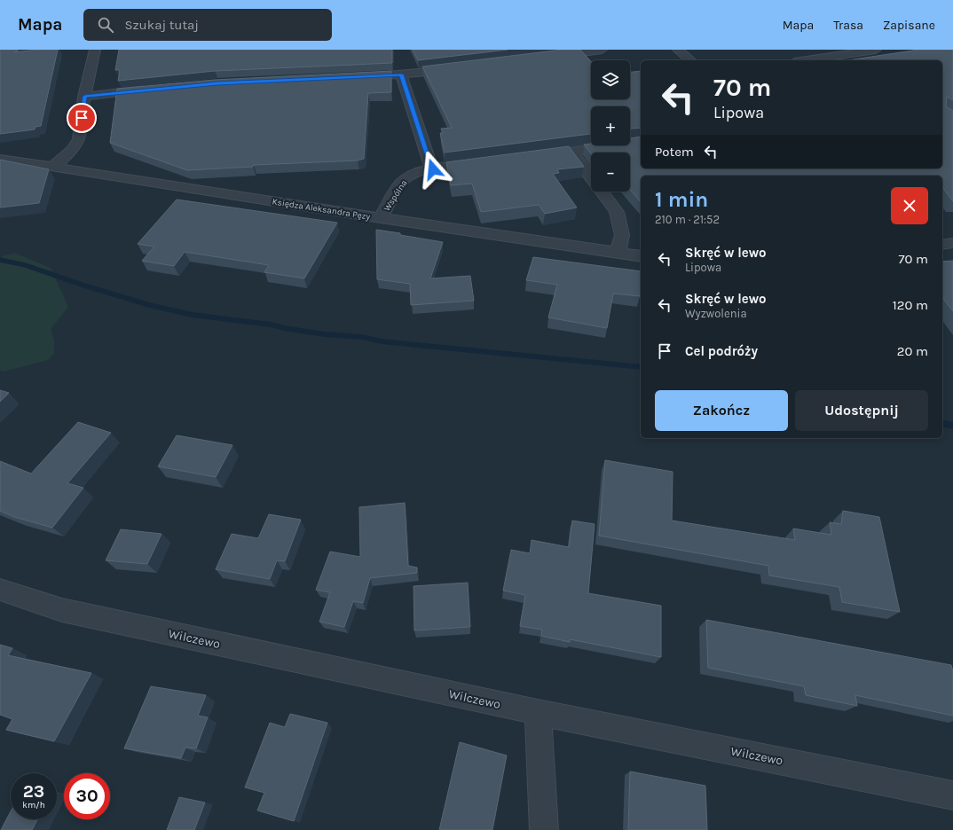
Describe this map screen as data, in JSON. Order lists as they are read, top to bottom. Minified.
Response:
{"streets":{"street":["Wspólna","Księdza Aleksandra Pęzy","Wilczewo"]},"crossings":[["Wspólna","Księdza Aleksandra Pęzy"]],"page":{"header":"Mapa","search":"Szukaj tutaj","nav":["Mapa","Trasa","Zapisane"],"map_buttons":["+","−"],"turn":["70 m","Lipowa"],"then":"Potem","heading":["1 min","210 m · 21:52"],"list":[{"name":"Skręć w lewo","note":"Lipowa","value":"70 m"},{"name":"Skręć w lewo","note":"Wyzwolenia","value":"120 m"},{"name":"Cel podróży","value":"20 m"}],"buttons":["Zakończ","Udostępnij"],"speed":"23 km/h","limit":"30"}}
